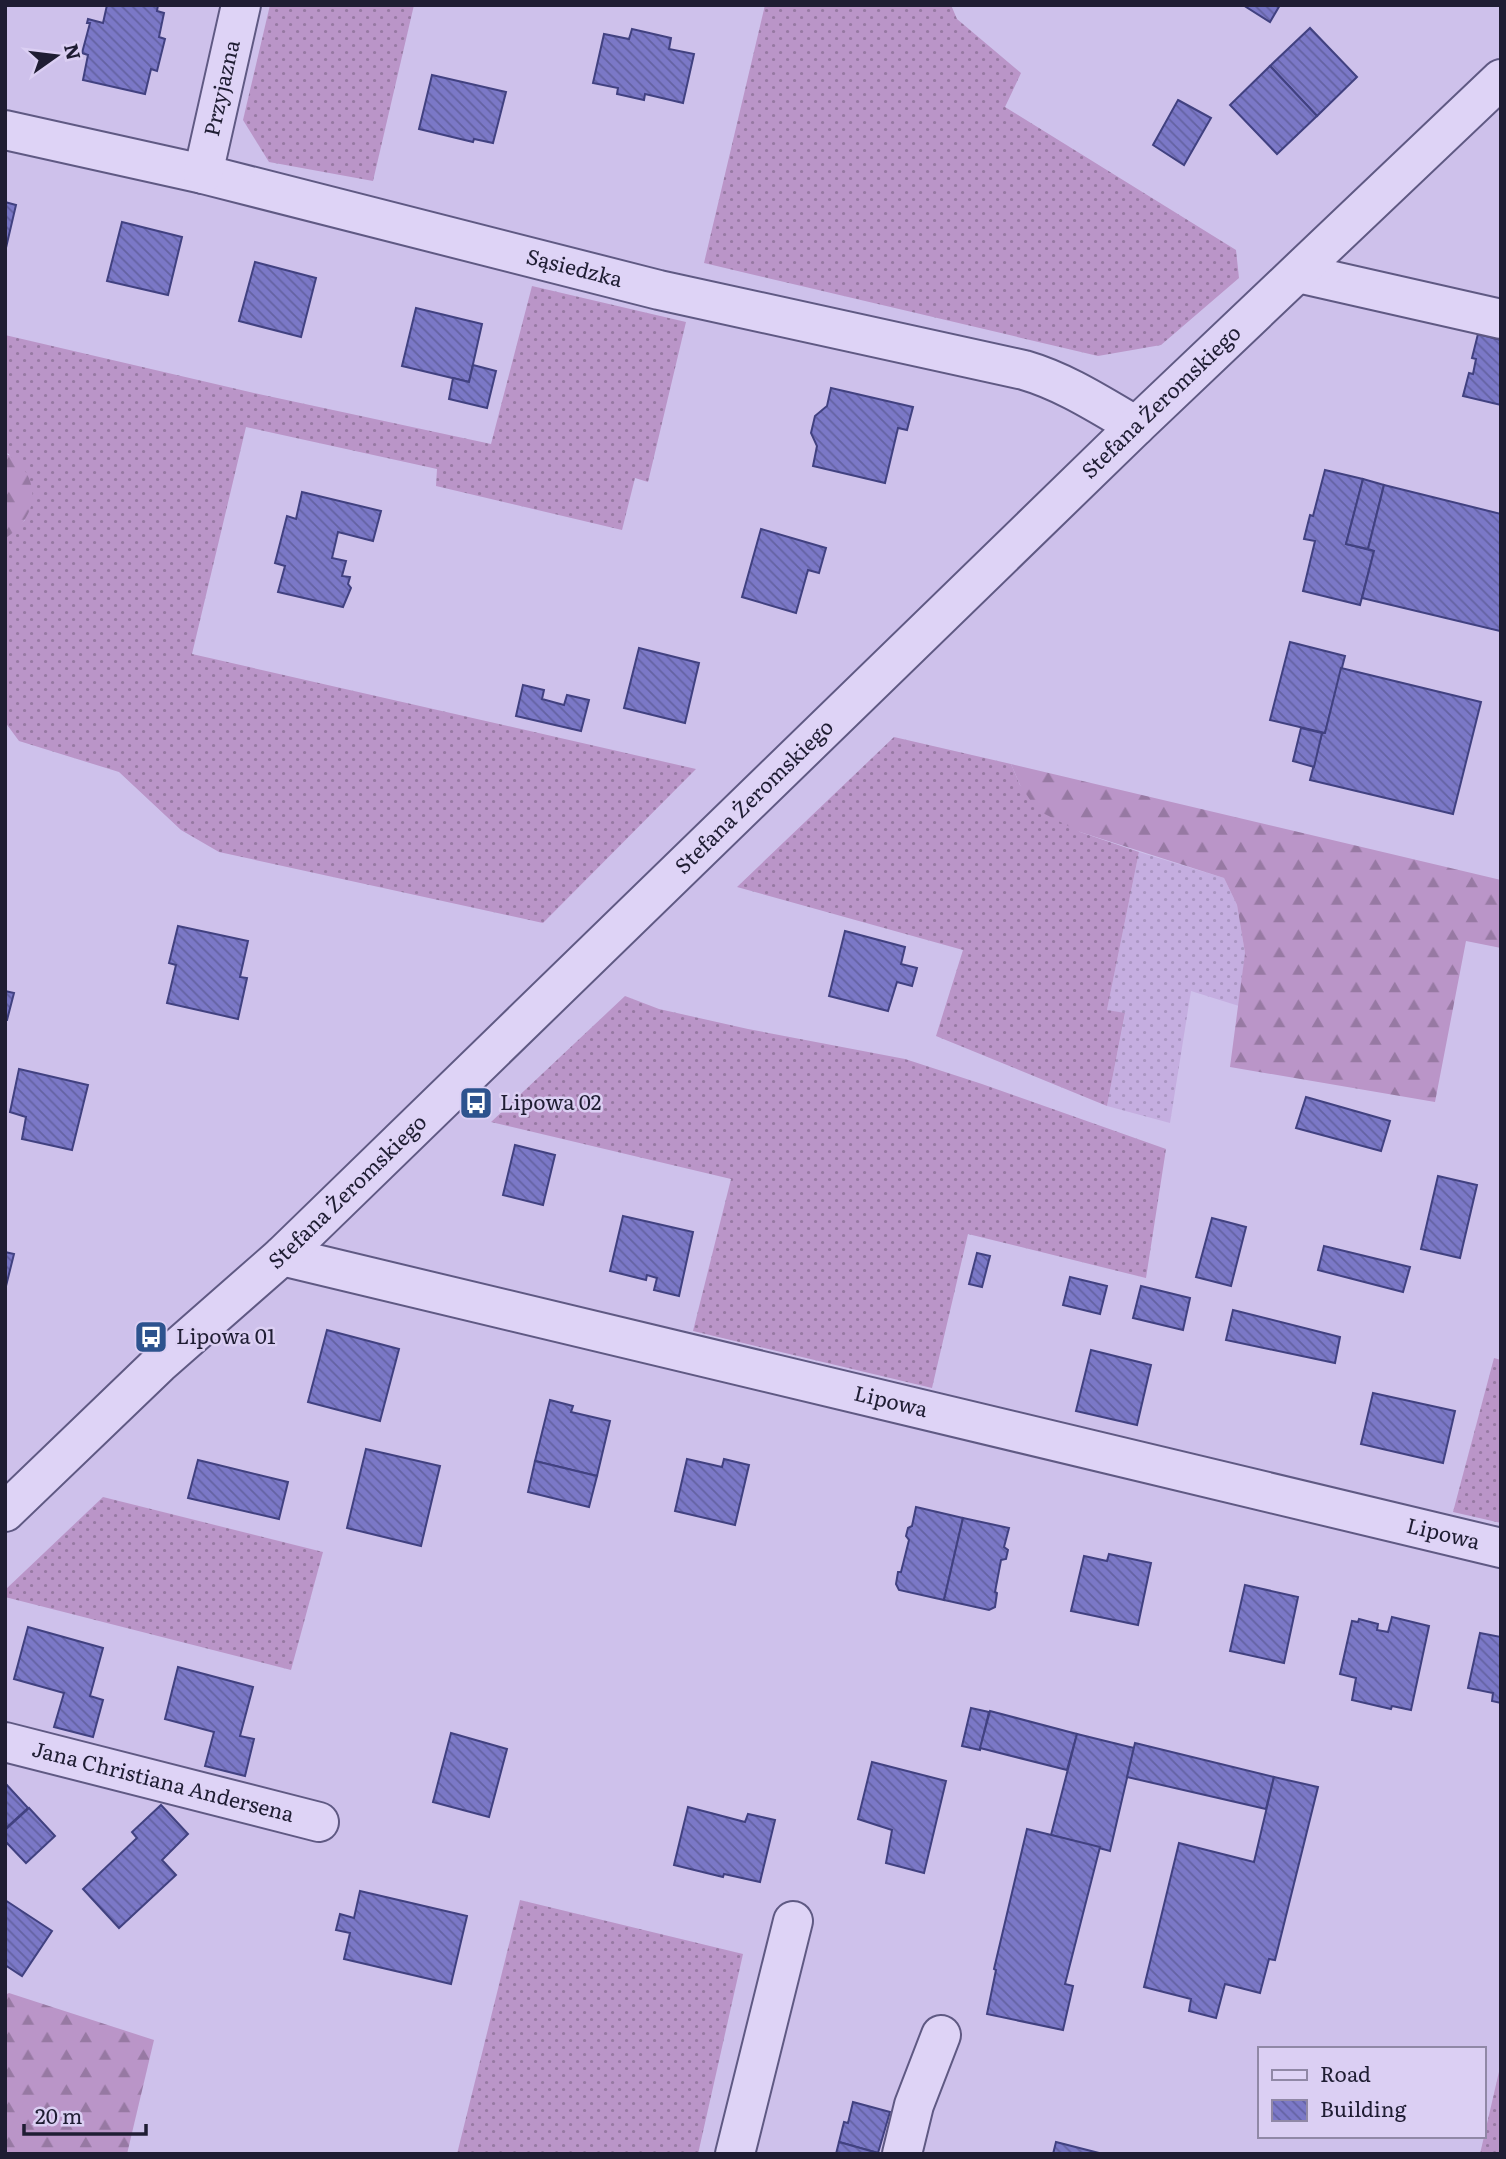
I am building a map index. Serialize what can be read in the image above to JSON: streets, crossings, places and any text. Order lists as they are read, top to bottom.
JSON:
{
  "streets": {
    "street": [
      "Przyjazna",
      "Sąsiedzka",
      "Stefana Żeromskiego",
      "Lipowa",
      "Jana Christiana Andersena"
    ]
  },
  "crossings": [
    ["Przyjazna", "Sąsiedzka"],
    ["Sąsiedzka", "Stefana Żeromskiego"],
    ["Stefana Żeromskiego", "Lipowa"]
  ],
  "places": {
    "bus stop": ["Lipowa 02", "Lipowa 01"]
  },
  "legend": ["Road", "Building"],
  "scale_bar": "20 m",
  "north": "right"
}
